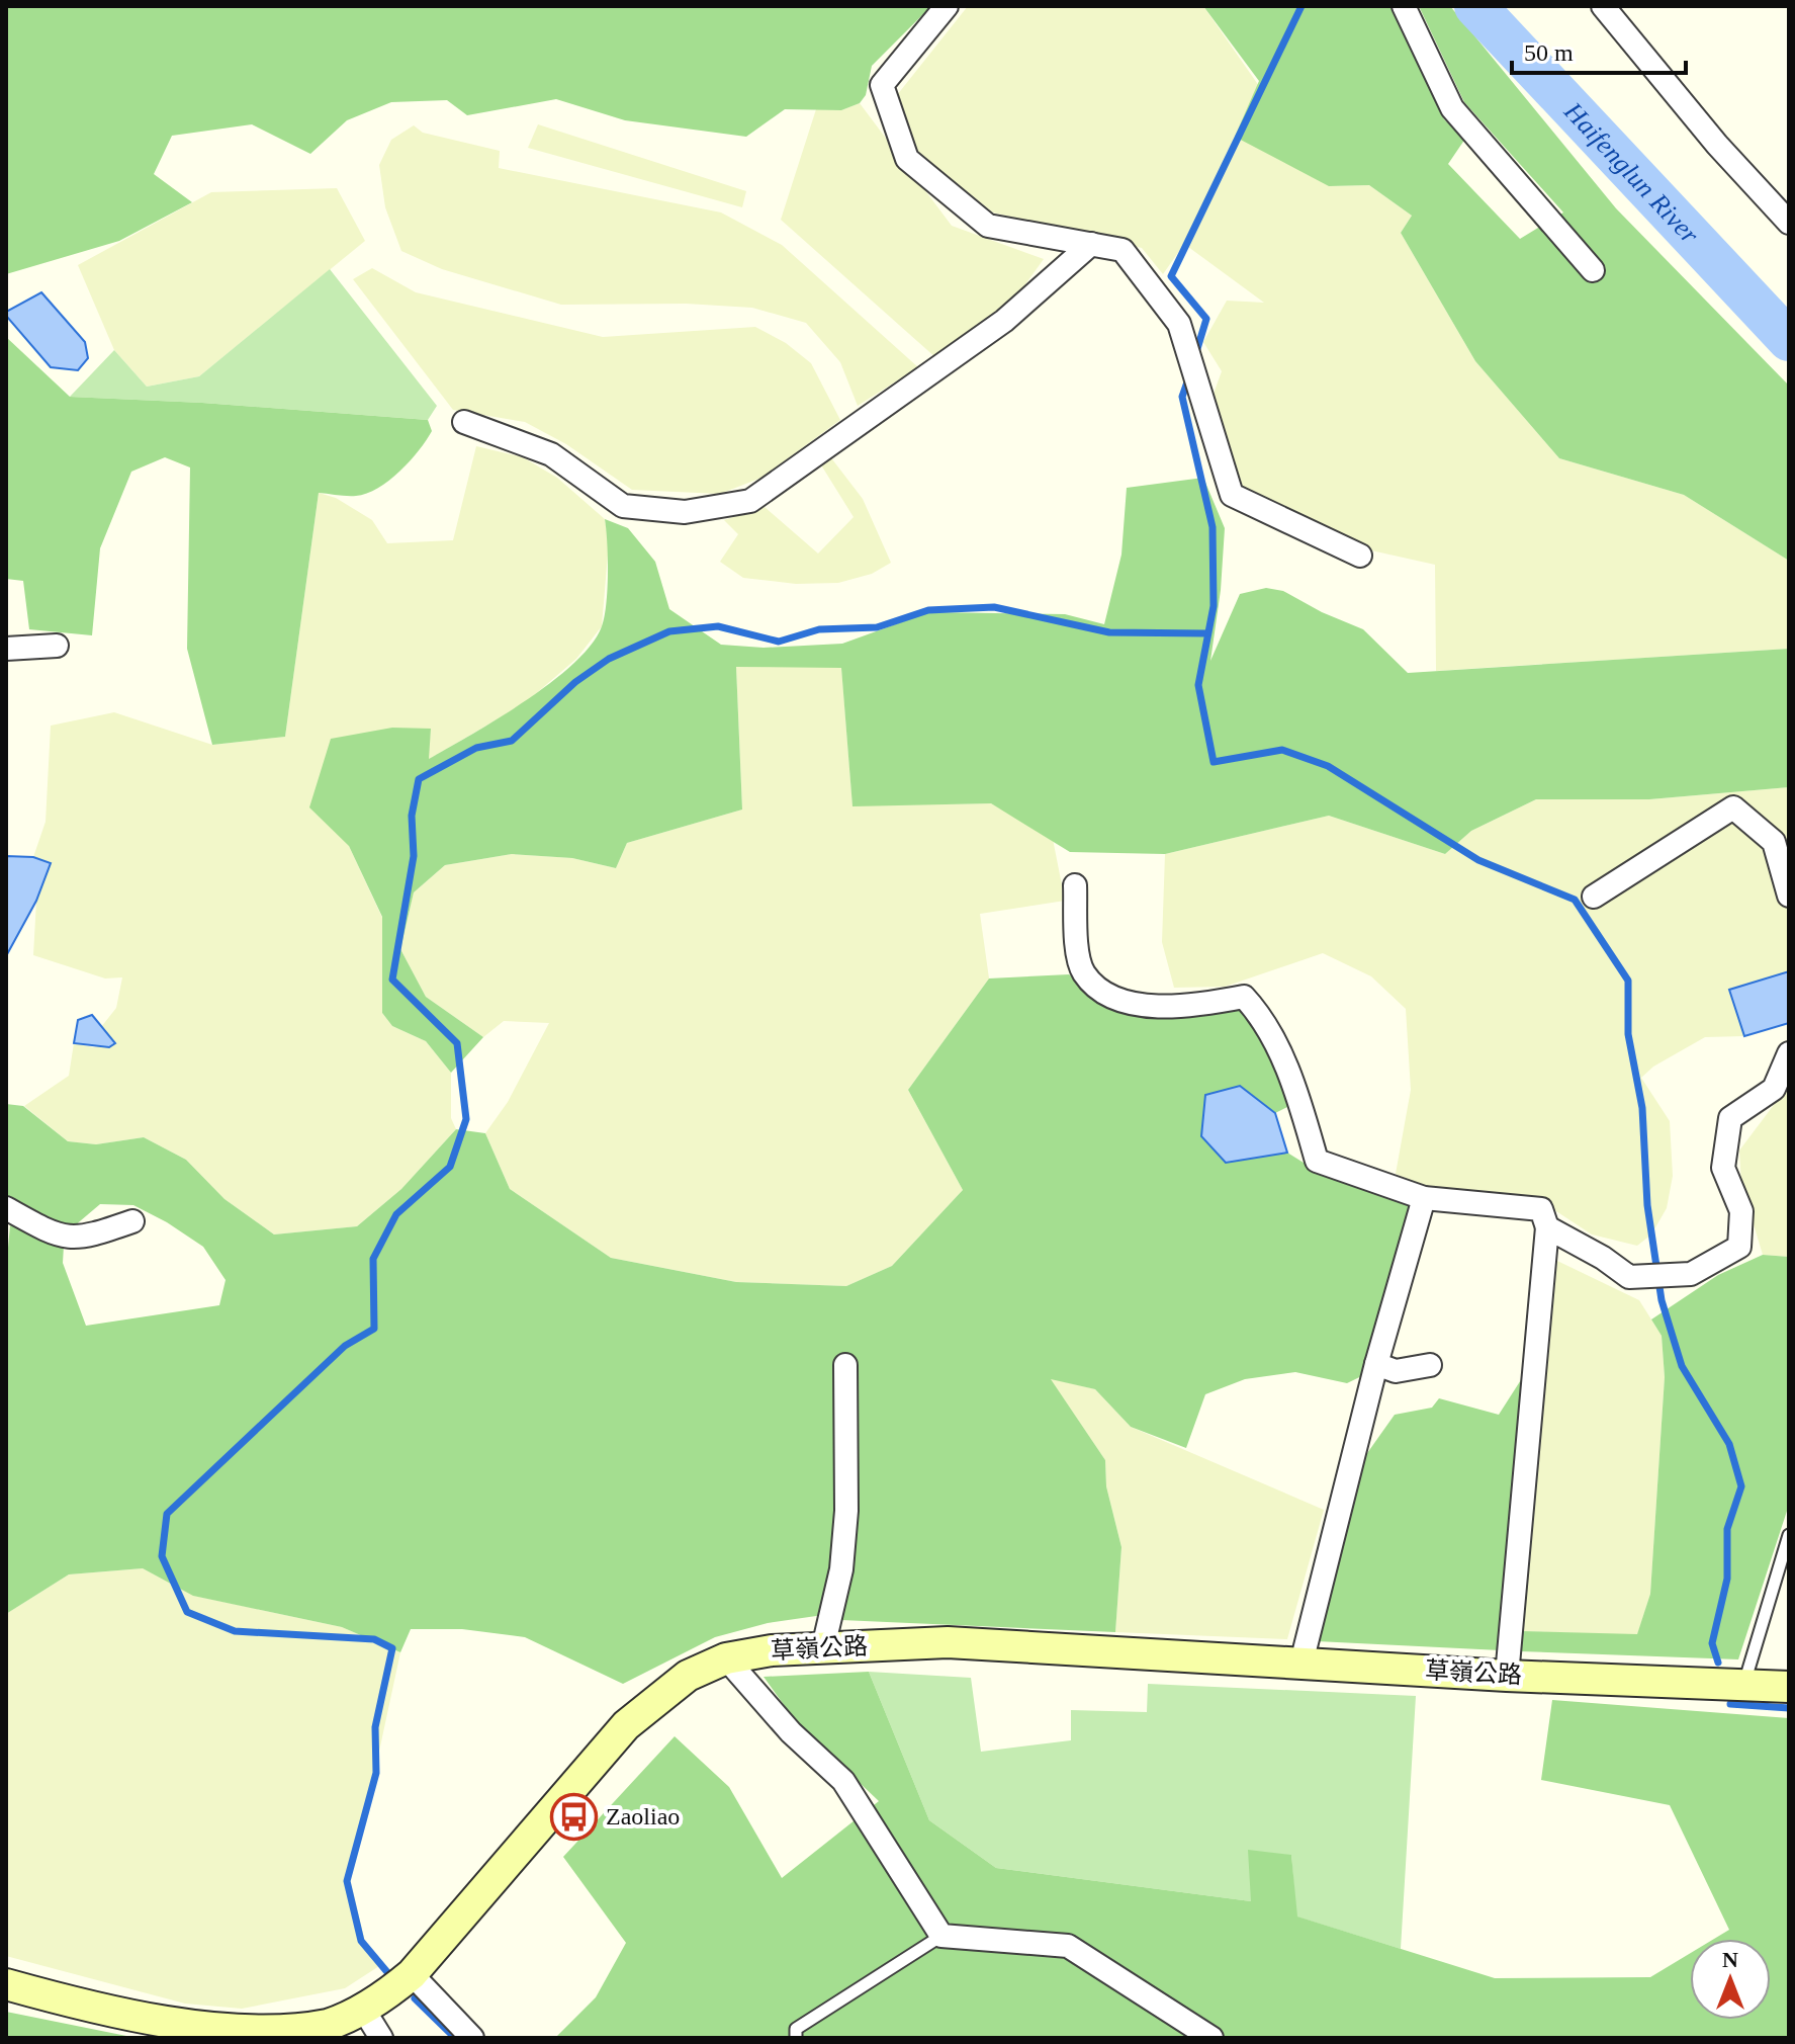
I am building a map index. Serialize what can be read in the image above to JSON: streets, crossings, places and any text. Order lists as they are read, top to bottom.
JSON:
{
  "streets": {
    "main road": ["草嶺公路"]
  },
  "water": ["Haifenglun River"],
  "places": {
    "bus stop": ["Zaoliao"]
  },
  "scale_bar": "50 m",
  "north": "top"
}
